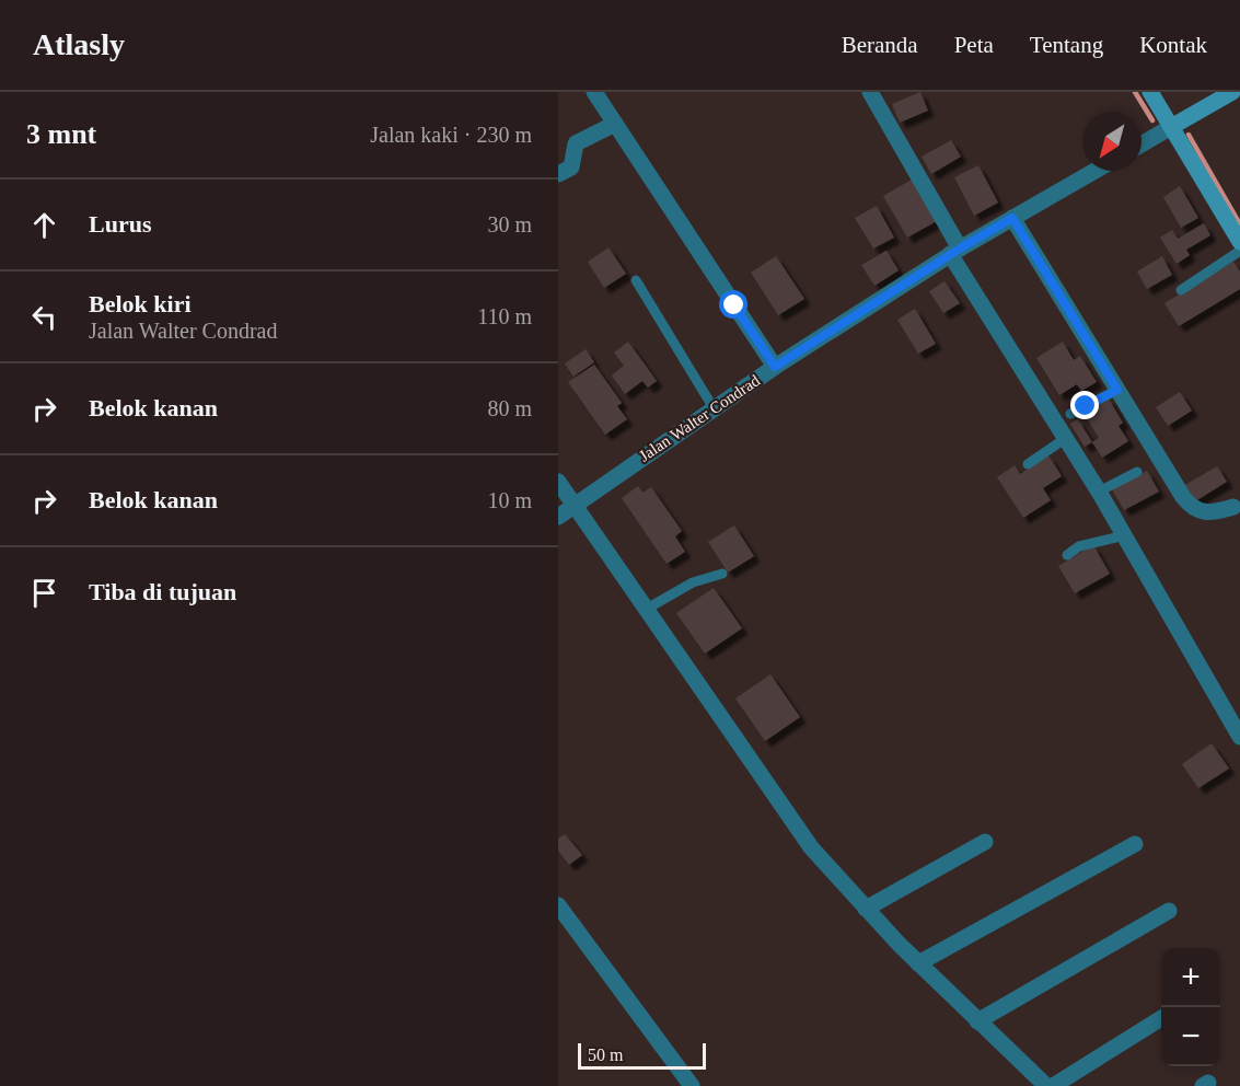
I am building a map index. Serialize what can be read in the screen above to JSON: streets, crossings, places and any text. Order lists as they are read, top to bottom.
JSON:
{
  "streets": {
    "street": ["Jalan Walter Condrad"]
  },
  "scale_bar": "50 m",
  "north": "bottom left",
  "page": {
    "header": "Atlasly",
    "nav": [
      "Beranda",
      "Peta",
      "Tentang",
      "Kontak"
    ],
    "heading": ["3 mnt", "Jalan kaki · 230 m"],
    "list": [
      ["Lurus", "30 m"],
      ["Belok kiri", "Jalan Walter Condrad", "110 m"],
      ["Belok kanan", "80 m"],
      ["Belok kanan", "10 m"],
      "Tiba di tujuan"
    ],
    "map_buttons": ["+", "−"],
    "scale": "50 m"
  }
}
